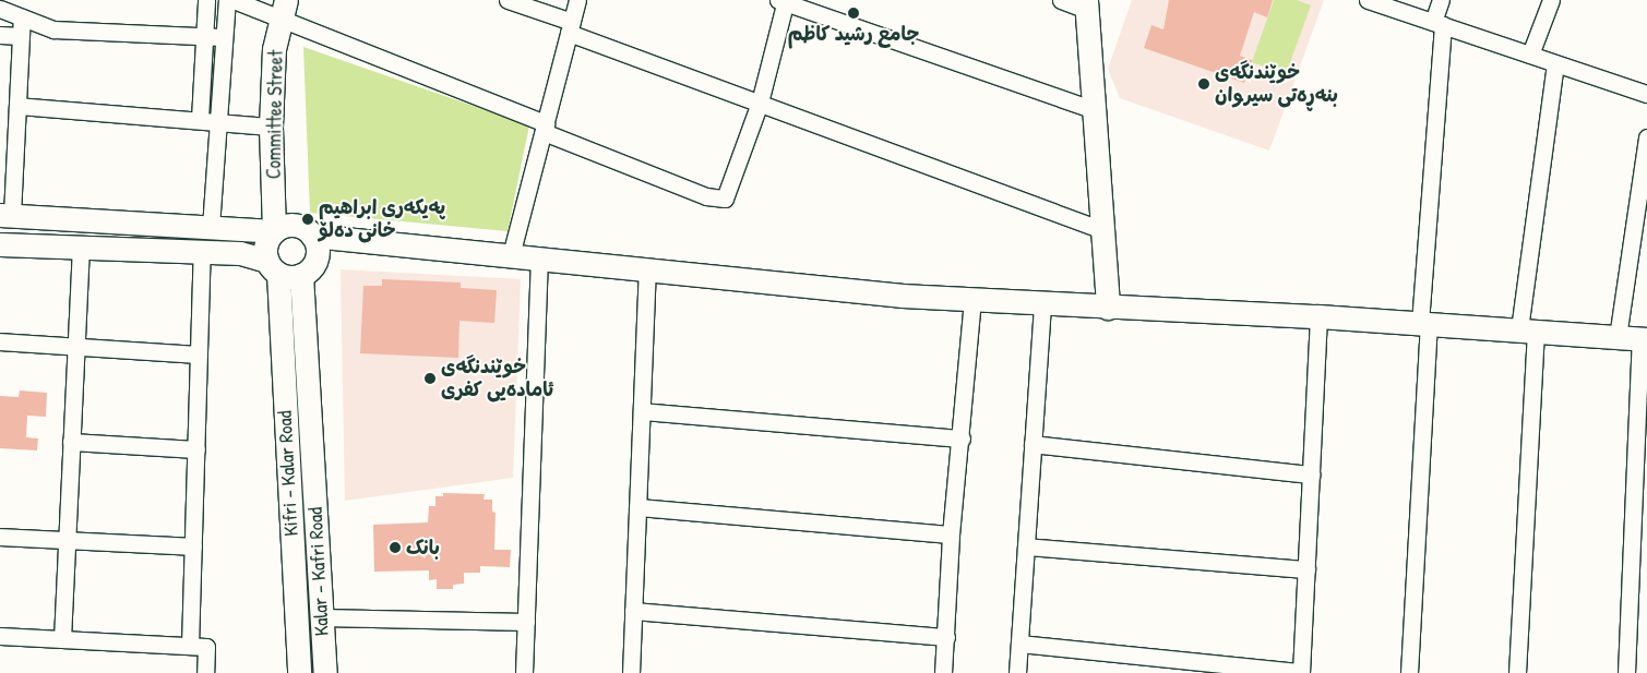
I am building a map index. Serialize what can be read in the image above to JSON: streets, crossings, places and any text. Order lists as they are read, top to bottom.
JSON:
{
  "streets": {
    "main road": ["Committee Street", "Kifri - Kalar Road", "Kalar - Kafri Road"]
  },
  "crossings": [
    ["Committee Street", "Kifri - Kalar Road"],
    ["Committee Street", "Kalar - Kafri Road"],
    ["Kifri - Kalar Road", "Kalar - Kafri Road"]
  ],
  "places": [
    "جامع رشيد كاظم",
    "خوێندنگەی بنەڕەتی سیروان",
    "پەیکەری ابراهیم خانی دەلۆ",
    "خوێندنگەی ئامادەیی کفری",
    "بانک"
  ]
}
